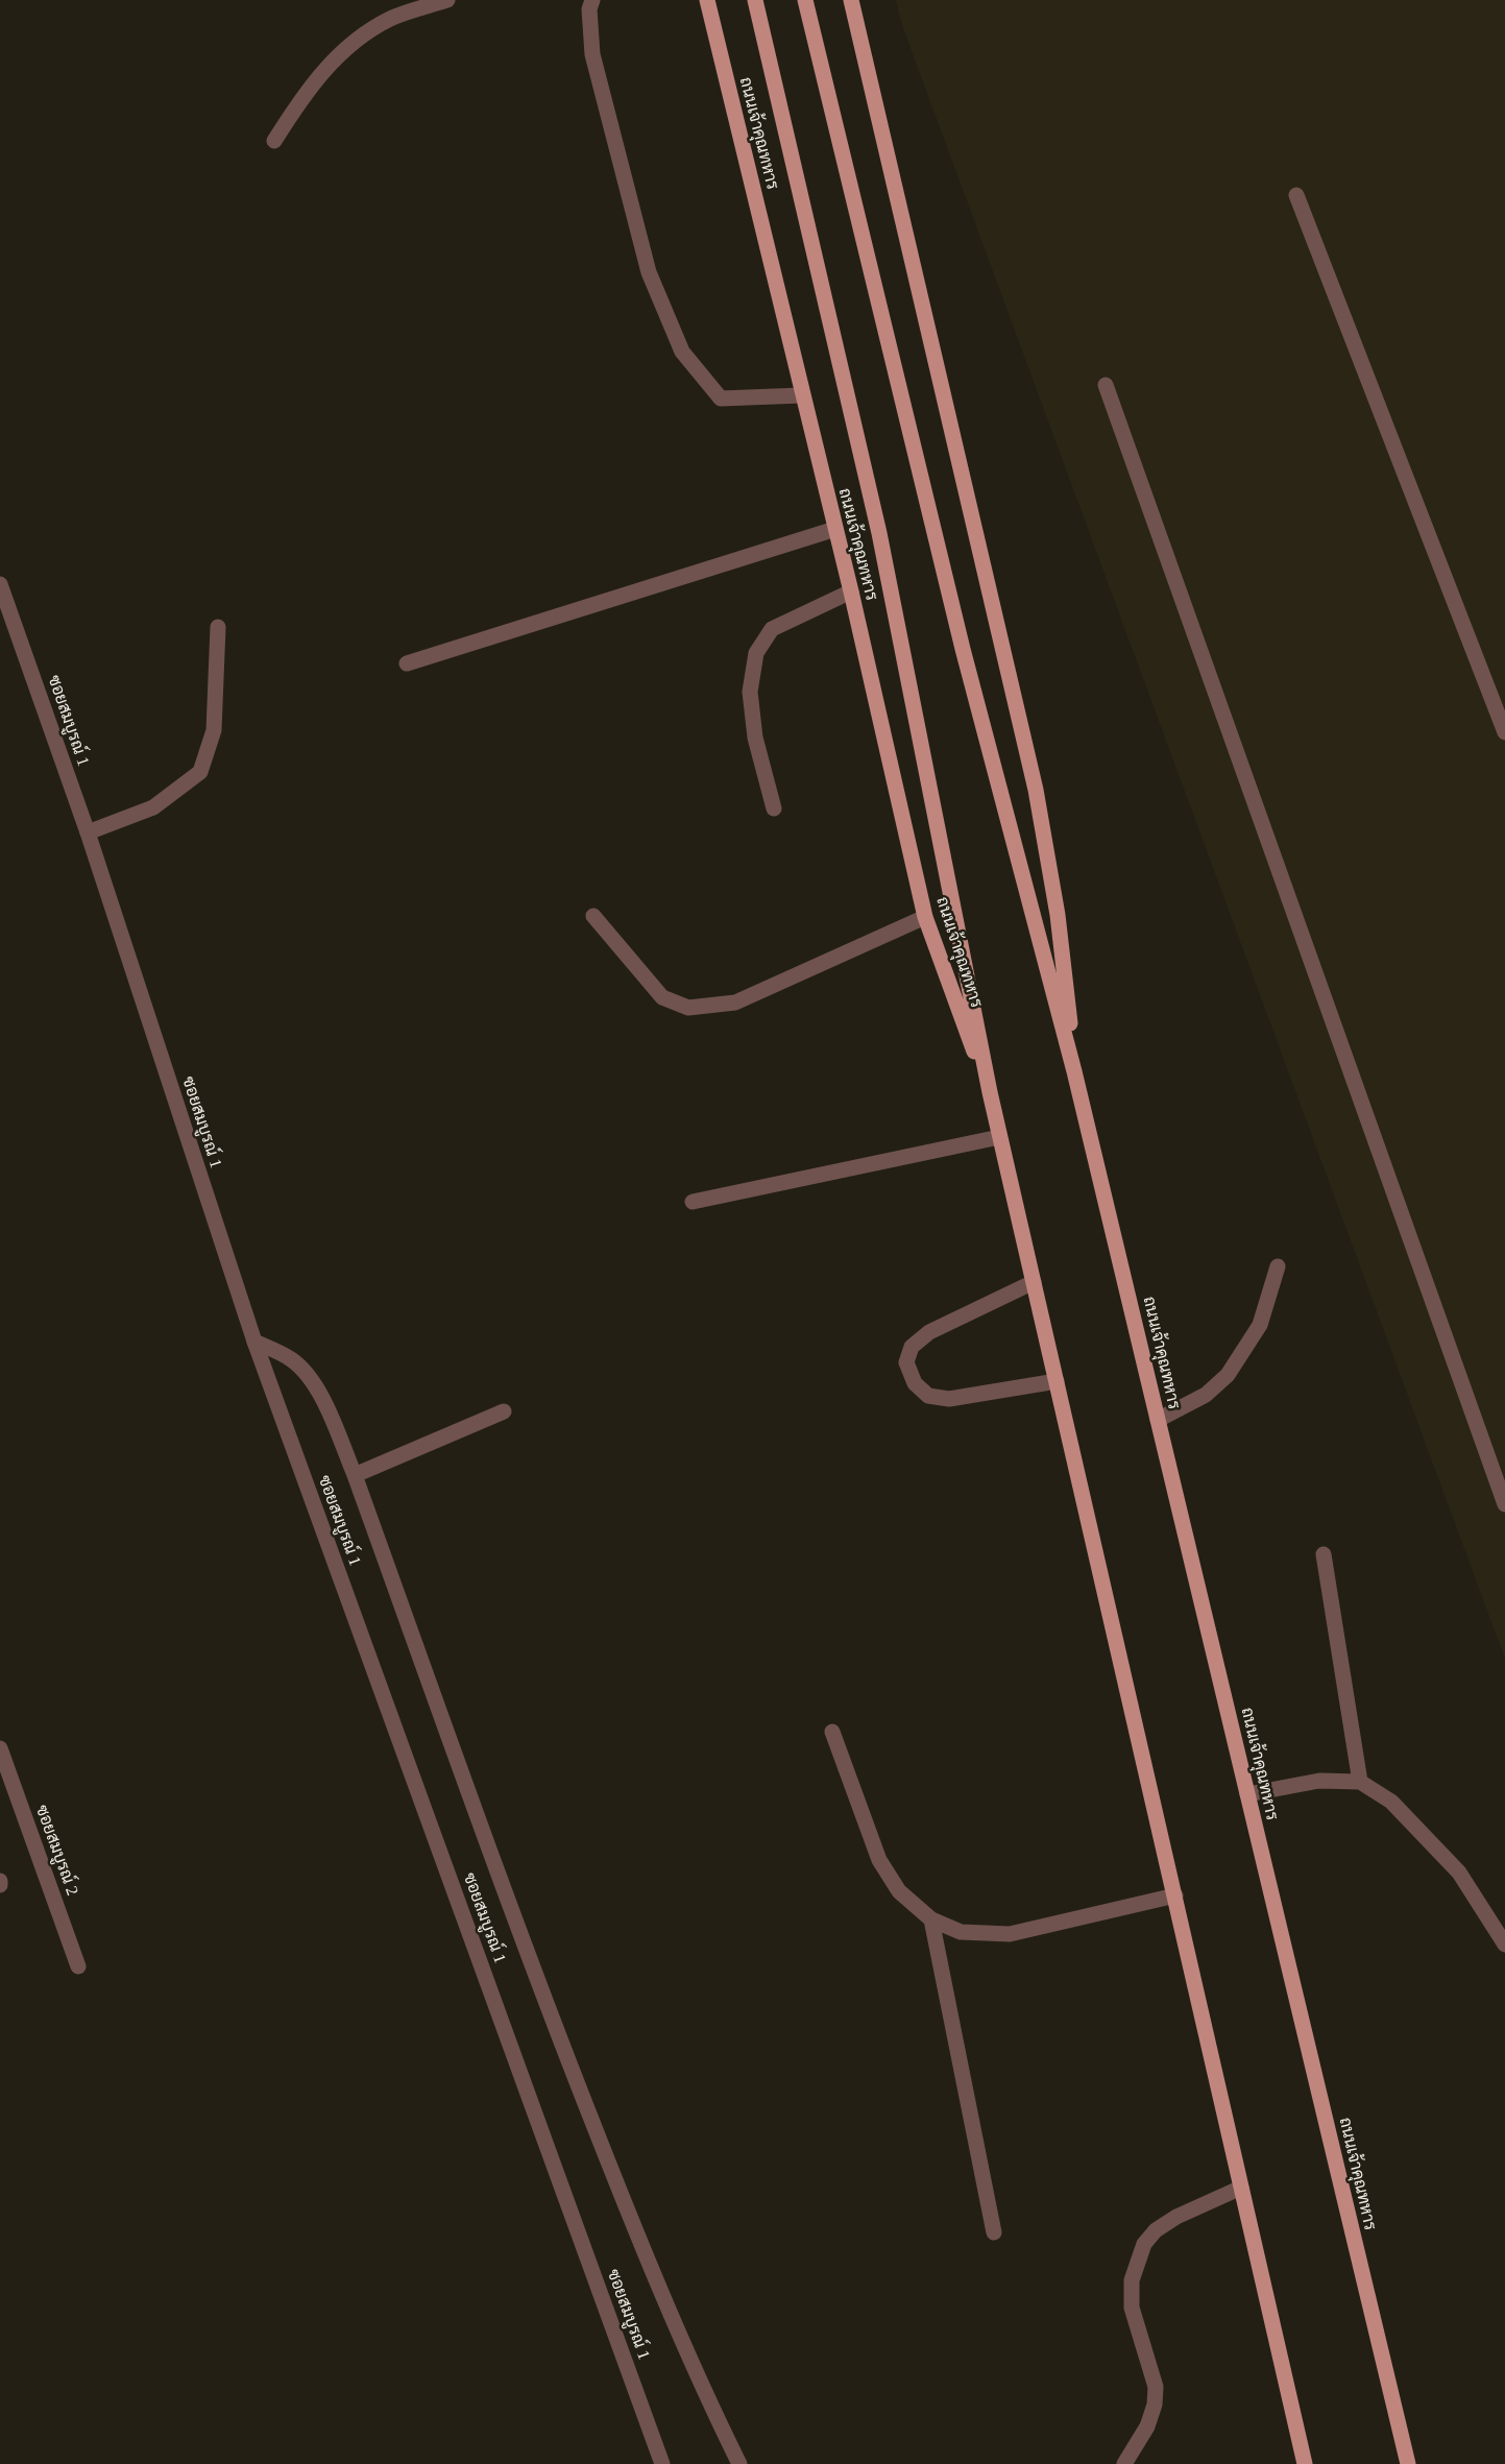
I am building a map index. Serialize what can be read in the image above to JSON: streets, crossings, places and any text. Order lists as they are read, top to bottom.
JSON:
{
  "streets": {
    "main road": ["ถนนเจ้าคุณทหาร"],
    "street": ["ซอยสมบูรณ์ 1", "ซอยสมบูรณ์ 2"]
  }
}
